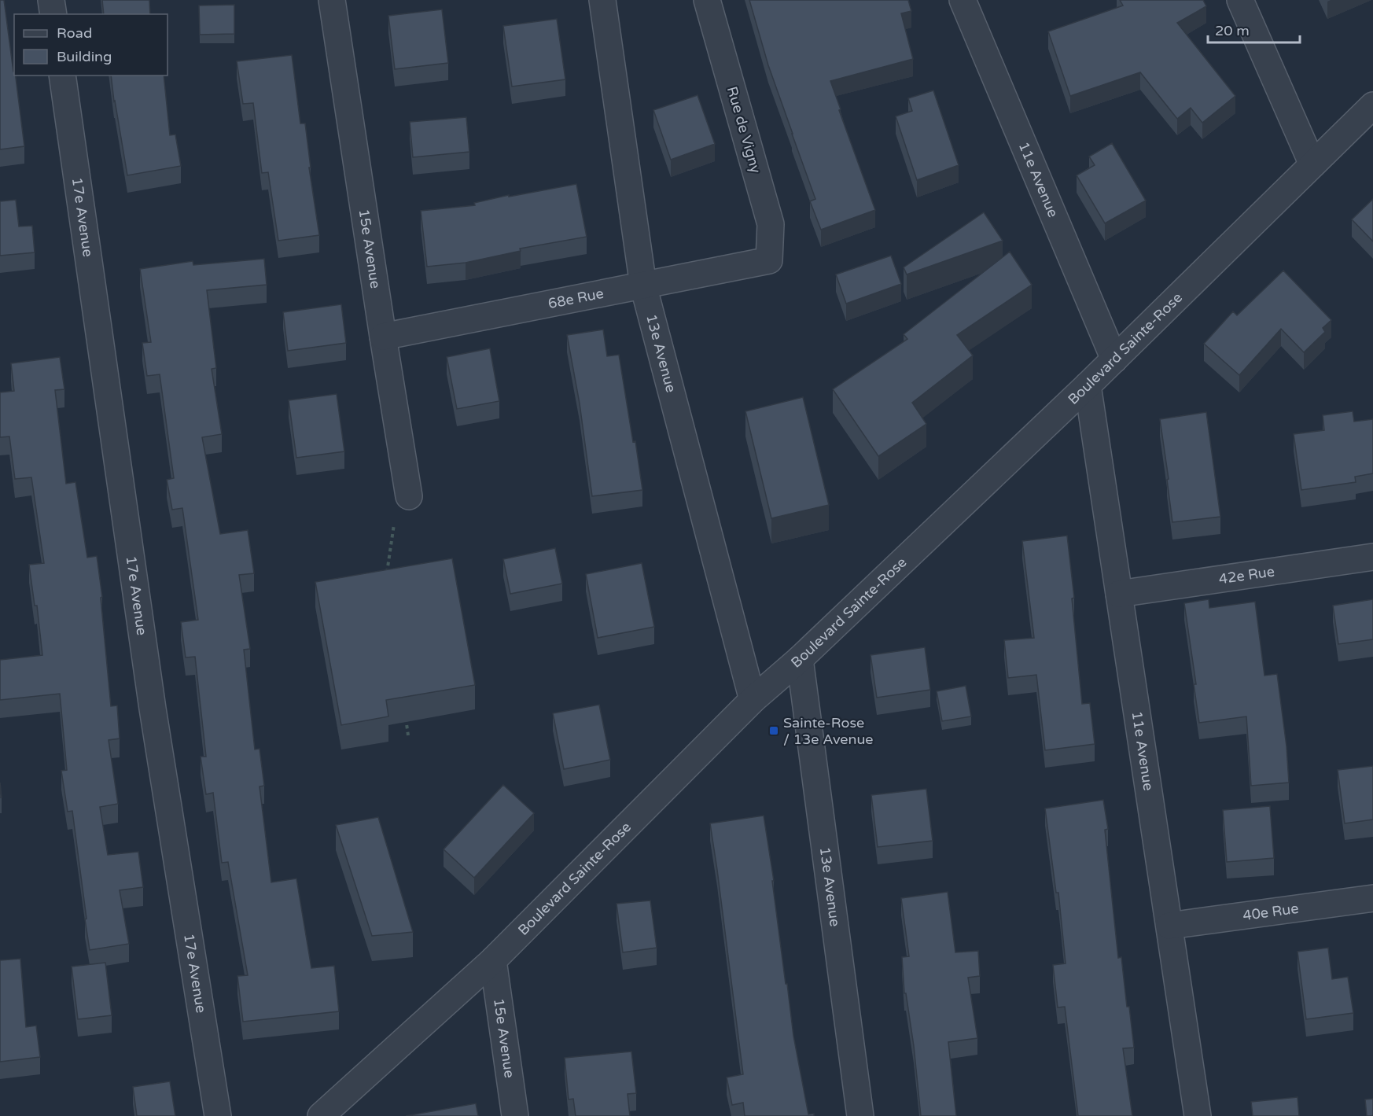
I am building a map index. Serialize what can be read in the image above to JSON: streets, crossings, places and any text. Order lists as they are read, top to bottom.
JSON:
{
  "streets": {
    "street": [
      "Rue de Vigny",
      "11e Avenue",
      "17e Avenue",
      "15e Avenue",
      "68e Rue",
      "Boulevard Sainte-Rose",
      "13e Avenue",
      "42e Rue",
      "40e Rue"
    ]
  },
  "crossings": [
    ["Rue de Vigny", "68e Rue"],
    ["11e Avenue", "Boulevard Sainte-Rose"],
    ["11e Avenue", "42e Rue"],
    ["11e Avenue", "40e Rue"],
    ["15e Avenue", "68e Rue"],
    ["15e Avenue", "Boulevard Sainte-Rose"],
    ["68e Rue", "13e Avenue"],
    ["Boulevard Sainte-Rose", "13e Avenue"]
  ],
  "places": {
    "transit": ["Sainte-Rose / 13e Avenue"]
  },
  "legend": ["Road", "Building"],
  "scale_bar": "20 m"
}
